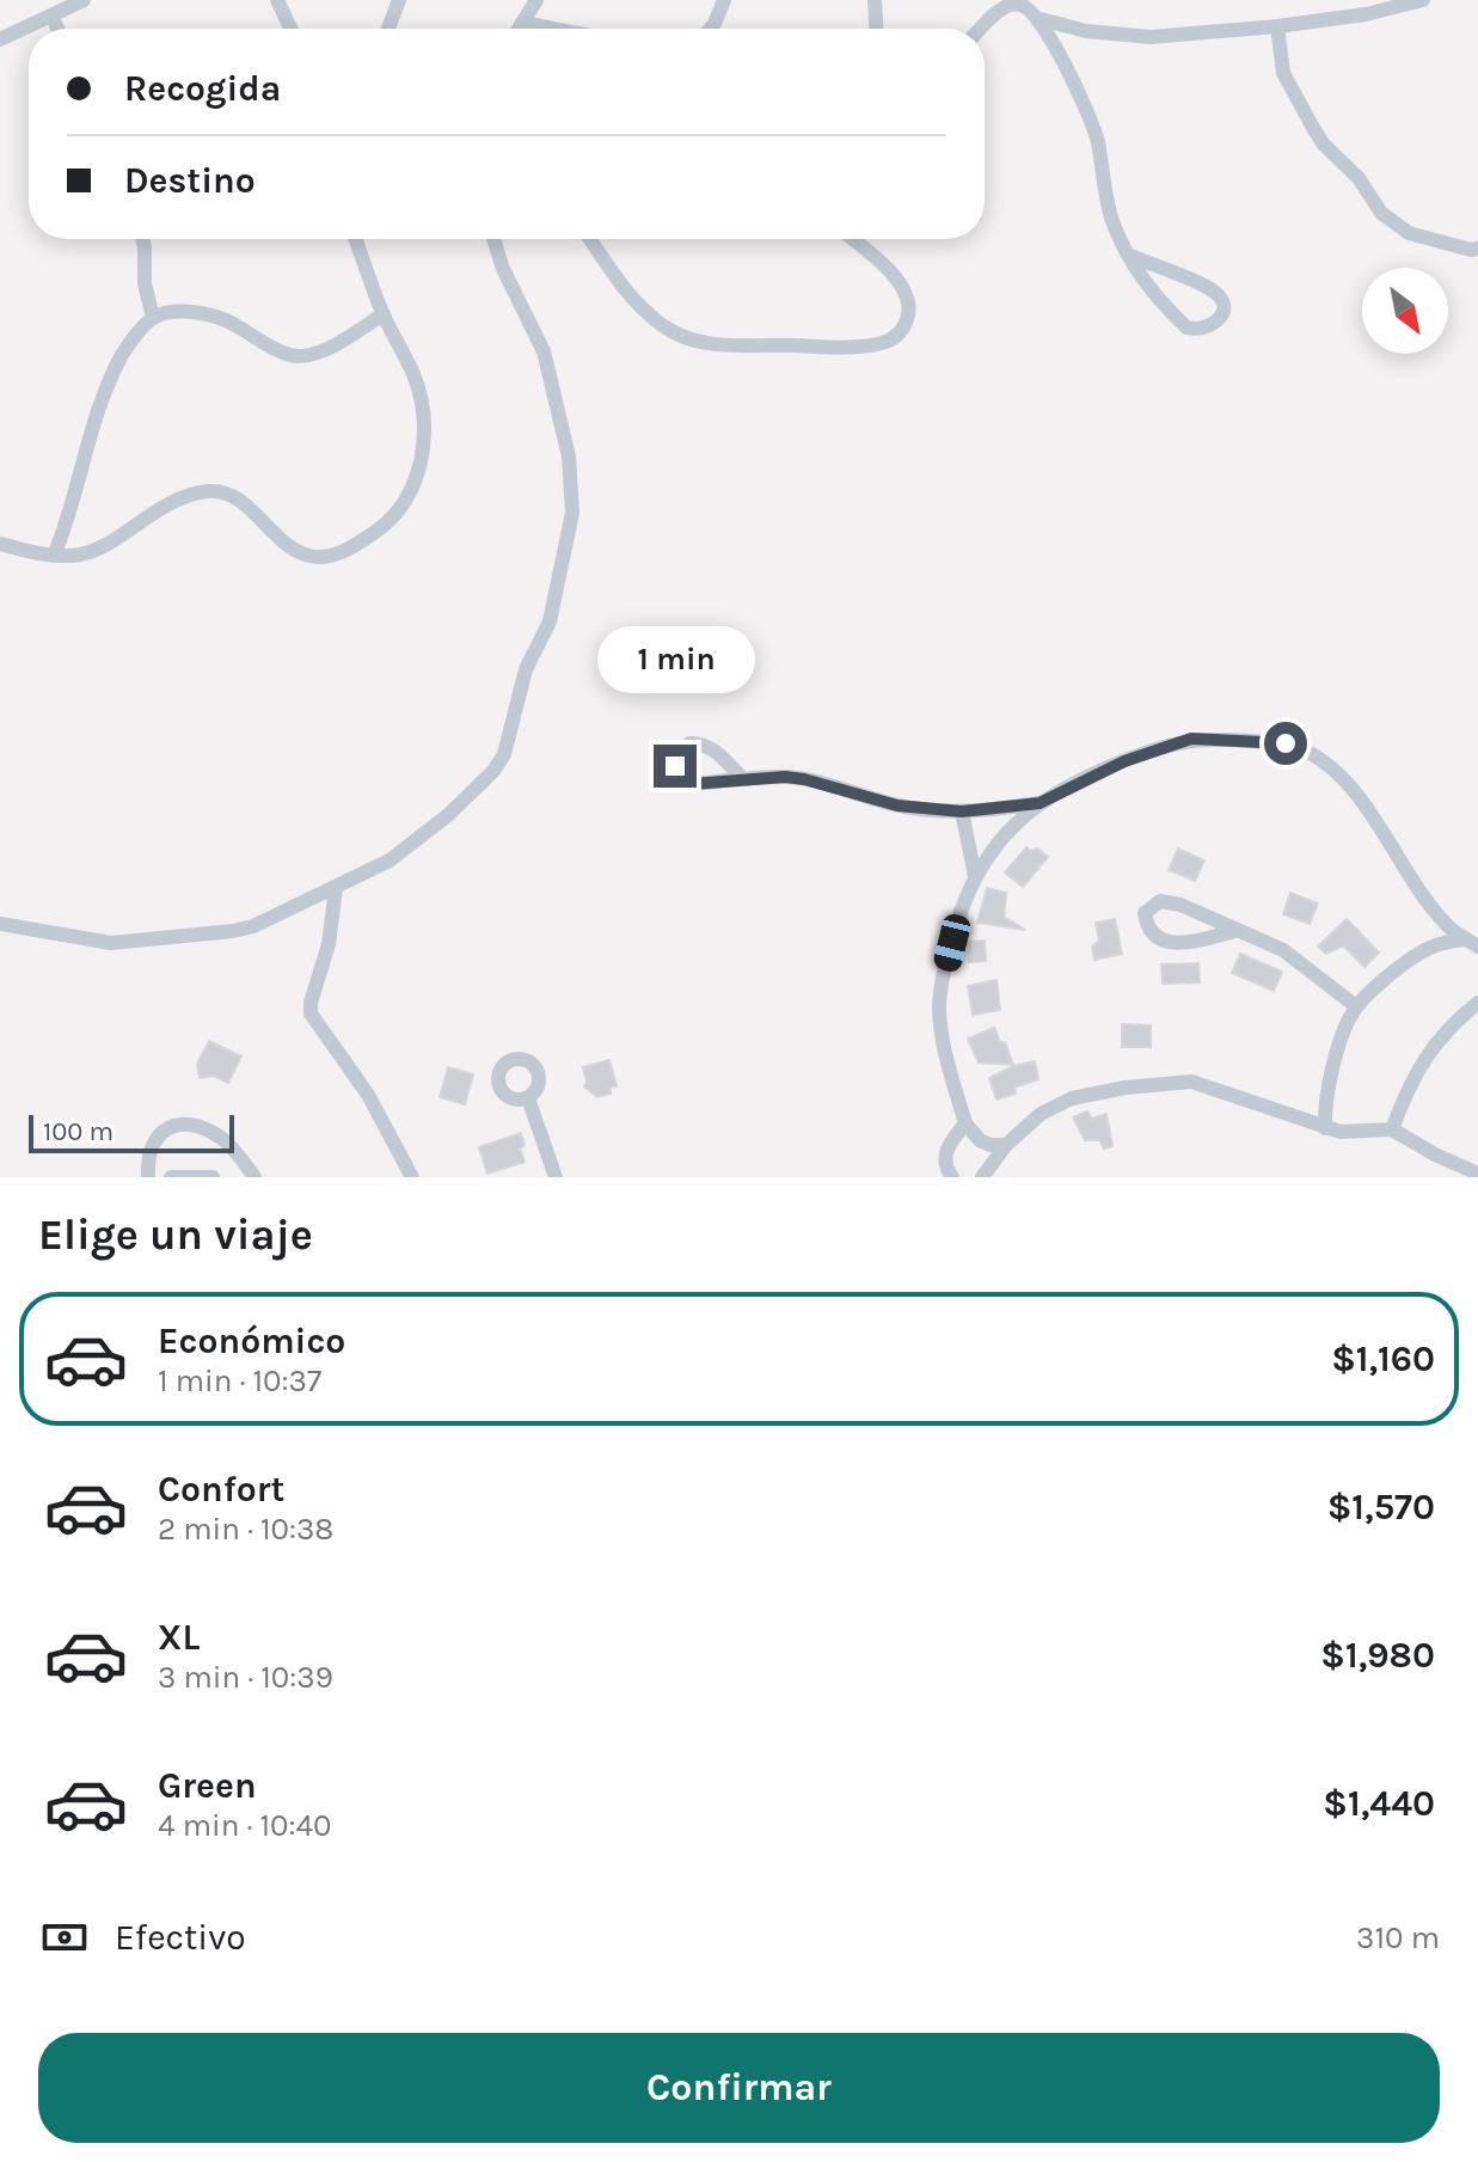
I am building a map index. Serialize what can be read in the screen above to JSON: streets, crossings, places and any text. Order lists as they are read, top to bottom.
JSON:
{
  "scale_bar": "100 m",
  "north": "bottom right",
  "page": {
    "banner": ["Recogida", "Destino"],
    "bubble": "1 min",
    "scale": "100 m",
    "heading": "Elige un viaje",
    "list": [
      {
        "name": "Económico",
        "note": "1 min · 10:37",
        "value": "$1,160"
      },
      {
        "name": "Confort",
        "note": "2 min · 10:38",
        "value": "$1,570"
      },
      {
        "name": "XL",
        "note": "3 min · 10:39",
        "value": "$1,980"
      },
      {
        "name": "Green",
        "note": "4 min · 10:40",
        "value": "$1,440"
      }
    ],
    "pay": ["Efectivo", "310 m"],
    "buttons": "Confirmar"
  }
}
